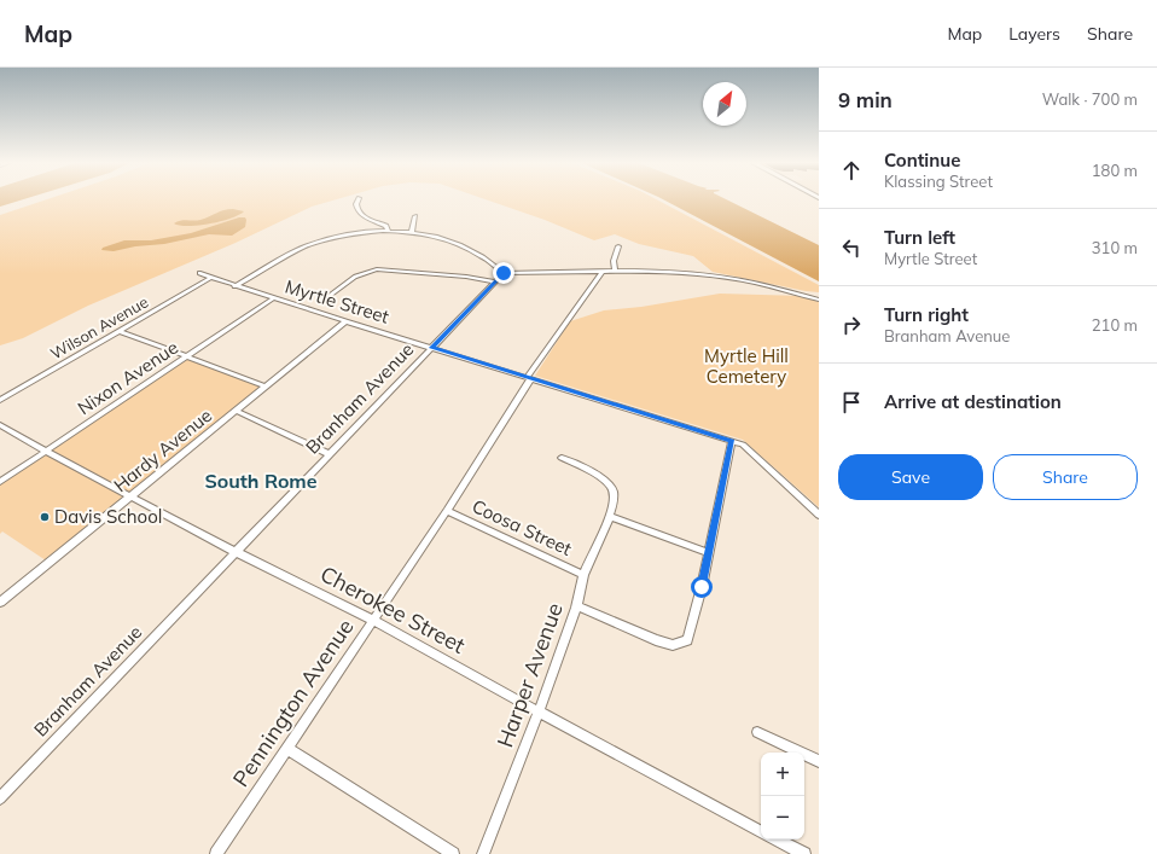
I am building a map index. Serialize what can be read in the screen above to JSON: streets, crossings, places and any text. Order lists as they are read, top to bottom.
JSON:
{
  "streets": {
    "street": [
      "Myrtle Street",
      "Wilson Avenue",
      "Nixon Avenue",
      "Branham Avenue",
      "Hardy Avenue",
      "Coosa Street",
      "Cherokee Street",
      "Harper Avenue",
      "Pennington Avenue"
    ]
  },
  "crossings": [
    ["Myrtle Street", "Wilson Avenue"],
    ["Myrtle Street", "Nixon Avenue"],
    ["Myrtle Street", "Branham Avenue"],
    ["Myrtle Street", "Hardy Avenue"],
    ["Myrtle Street", "Pennington Avenue"],
    ["Nixon Avenue", "Cherokee Street"],
    ["Branham Avenue", "Cherokee Street"],
    ["Hardy Avenue", "Cherokee Street"],
    ["Coosa Street", "Harper Avenue"],
    ["Coosa Street", "Pennington Avenue"],
    ["Cherokee Street", "Harper Avenue"],
    ["Cherokee Street", "Pennington Avenue"]
  ],
  "districts": ["South Rome"],
  "parks": ["Myrtle Hill Cemetery"],
  "places": ["Davis School"],
  "north": "top right",
  "page": {
    "header": "Map",
    "nav": ["Map", "Layers", "Share"],
    "heading": ["9 min", "Walk · 700 m"],
    "list": [
      ["Continue", "Klassing Street", "180 m"],
      ["Turn left", "Myrtle Street", "310 m"],
      ["Turn right", "Branham Avenue", "210 m"],
      "Arrive at destination"
    ],
    "buttons": ["Save", "Share"],
    "map_buttons": ["+", "−"]
  }
}
